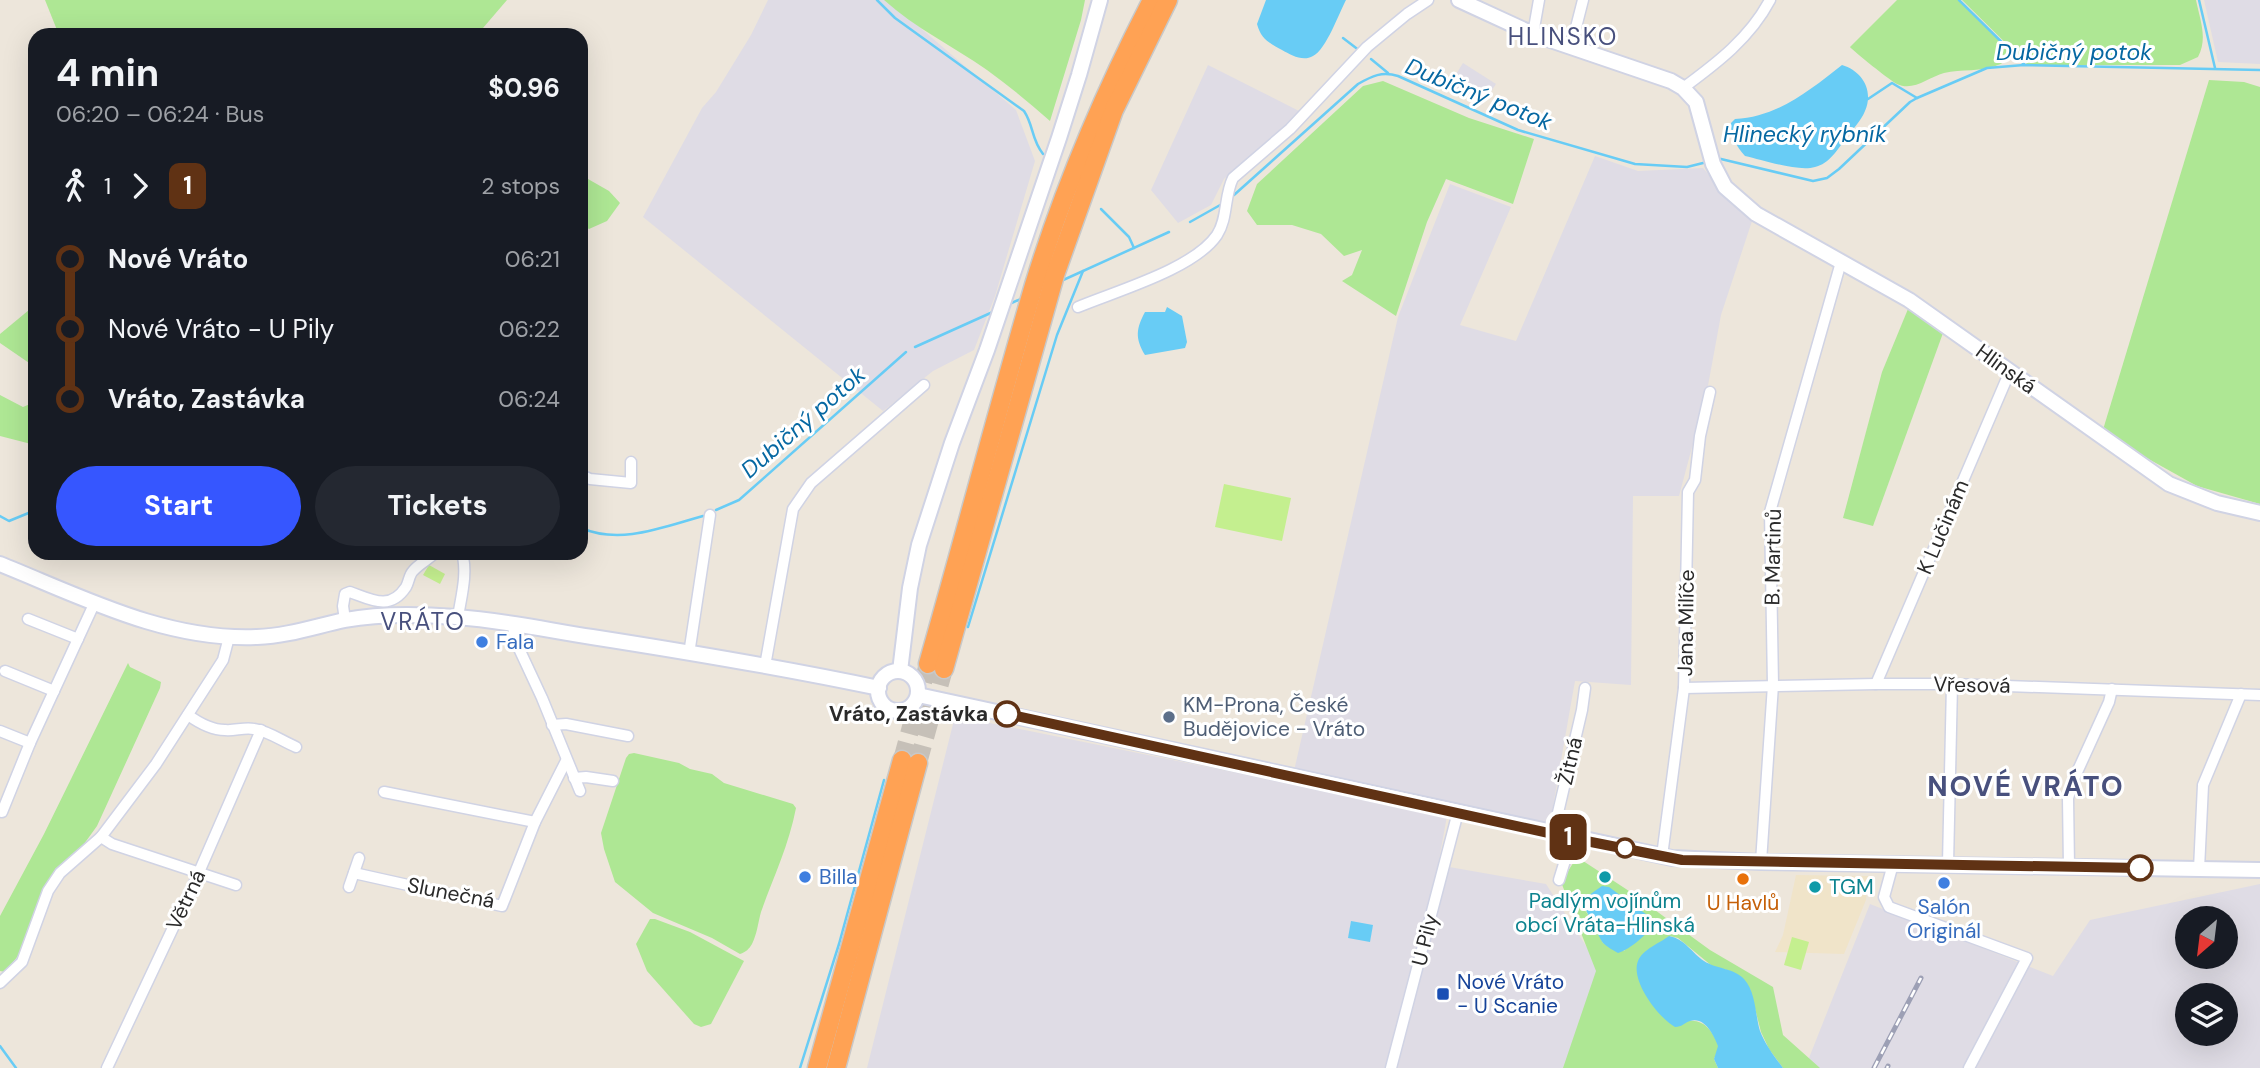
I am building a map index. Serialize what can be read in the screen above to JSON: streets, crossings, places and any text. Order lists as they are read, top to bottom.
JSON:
{
  "streets": {
    "main road": ["Hlinská"],
    "street": [
      "K Lučinám",
      "B. Martinů",
      "Jana Milíče",
      "Vřesová",
      "Žitná",
      "Slunečná",
      "Větrná",
      "U Pily"
    ]
  },
  "crossings": [
    ["Hlinská", "K Lučinám"],
    ["Hlinská", "B. Martinů"],
    ["K Lučinám", "Vřesová"],
    ["B. Martinů", "Vřesová"],
    ["Jana Milíče", "Vřesová"]
  ],
  "districts": ["HLINSKO", "VRÁTO", "NOVÉ VRÁTO"],
  "water": ["Dubičný potok", "Hlinecký rybník"],
  "places": {
    "other": [
      "Fala",
      "Vráto, Zastávka",
      "KM-Prona, České Budějovice - Vráto",
      "Billa",
      "Padlým vojínům obcí Vráta-Hlinská",
      "U Havlů",
      "Salón Originál",
      "TGM"
    ],
    "transit": ["Nové Vráto - U Scanie"]
  },
  "lines": ["bus line 1"],
  "north": "bottom left",
  "page": {
    "on_map": "1",
    "heading": ["4 min", "06:20 – 06:24 · Bus", "$0.96"],
    "legs": ["1", "1", "2 stops"],
    "list": [
      {
        "name": "Nové Vráto",
        "value": "06:21"
      },
      {
        "name": "Nové Vráto - U Pily",
        "value": "06:22"
      },
      {
        "name": "Vráto, Zastávka",
        "value": "06:24"
      }
    ],
    "buttons": ["Start", "Tickets"]
  }
}
